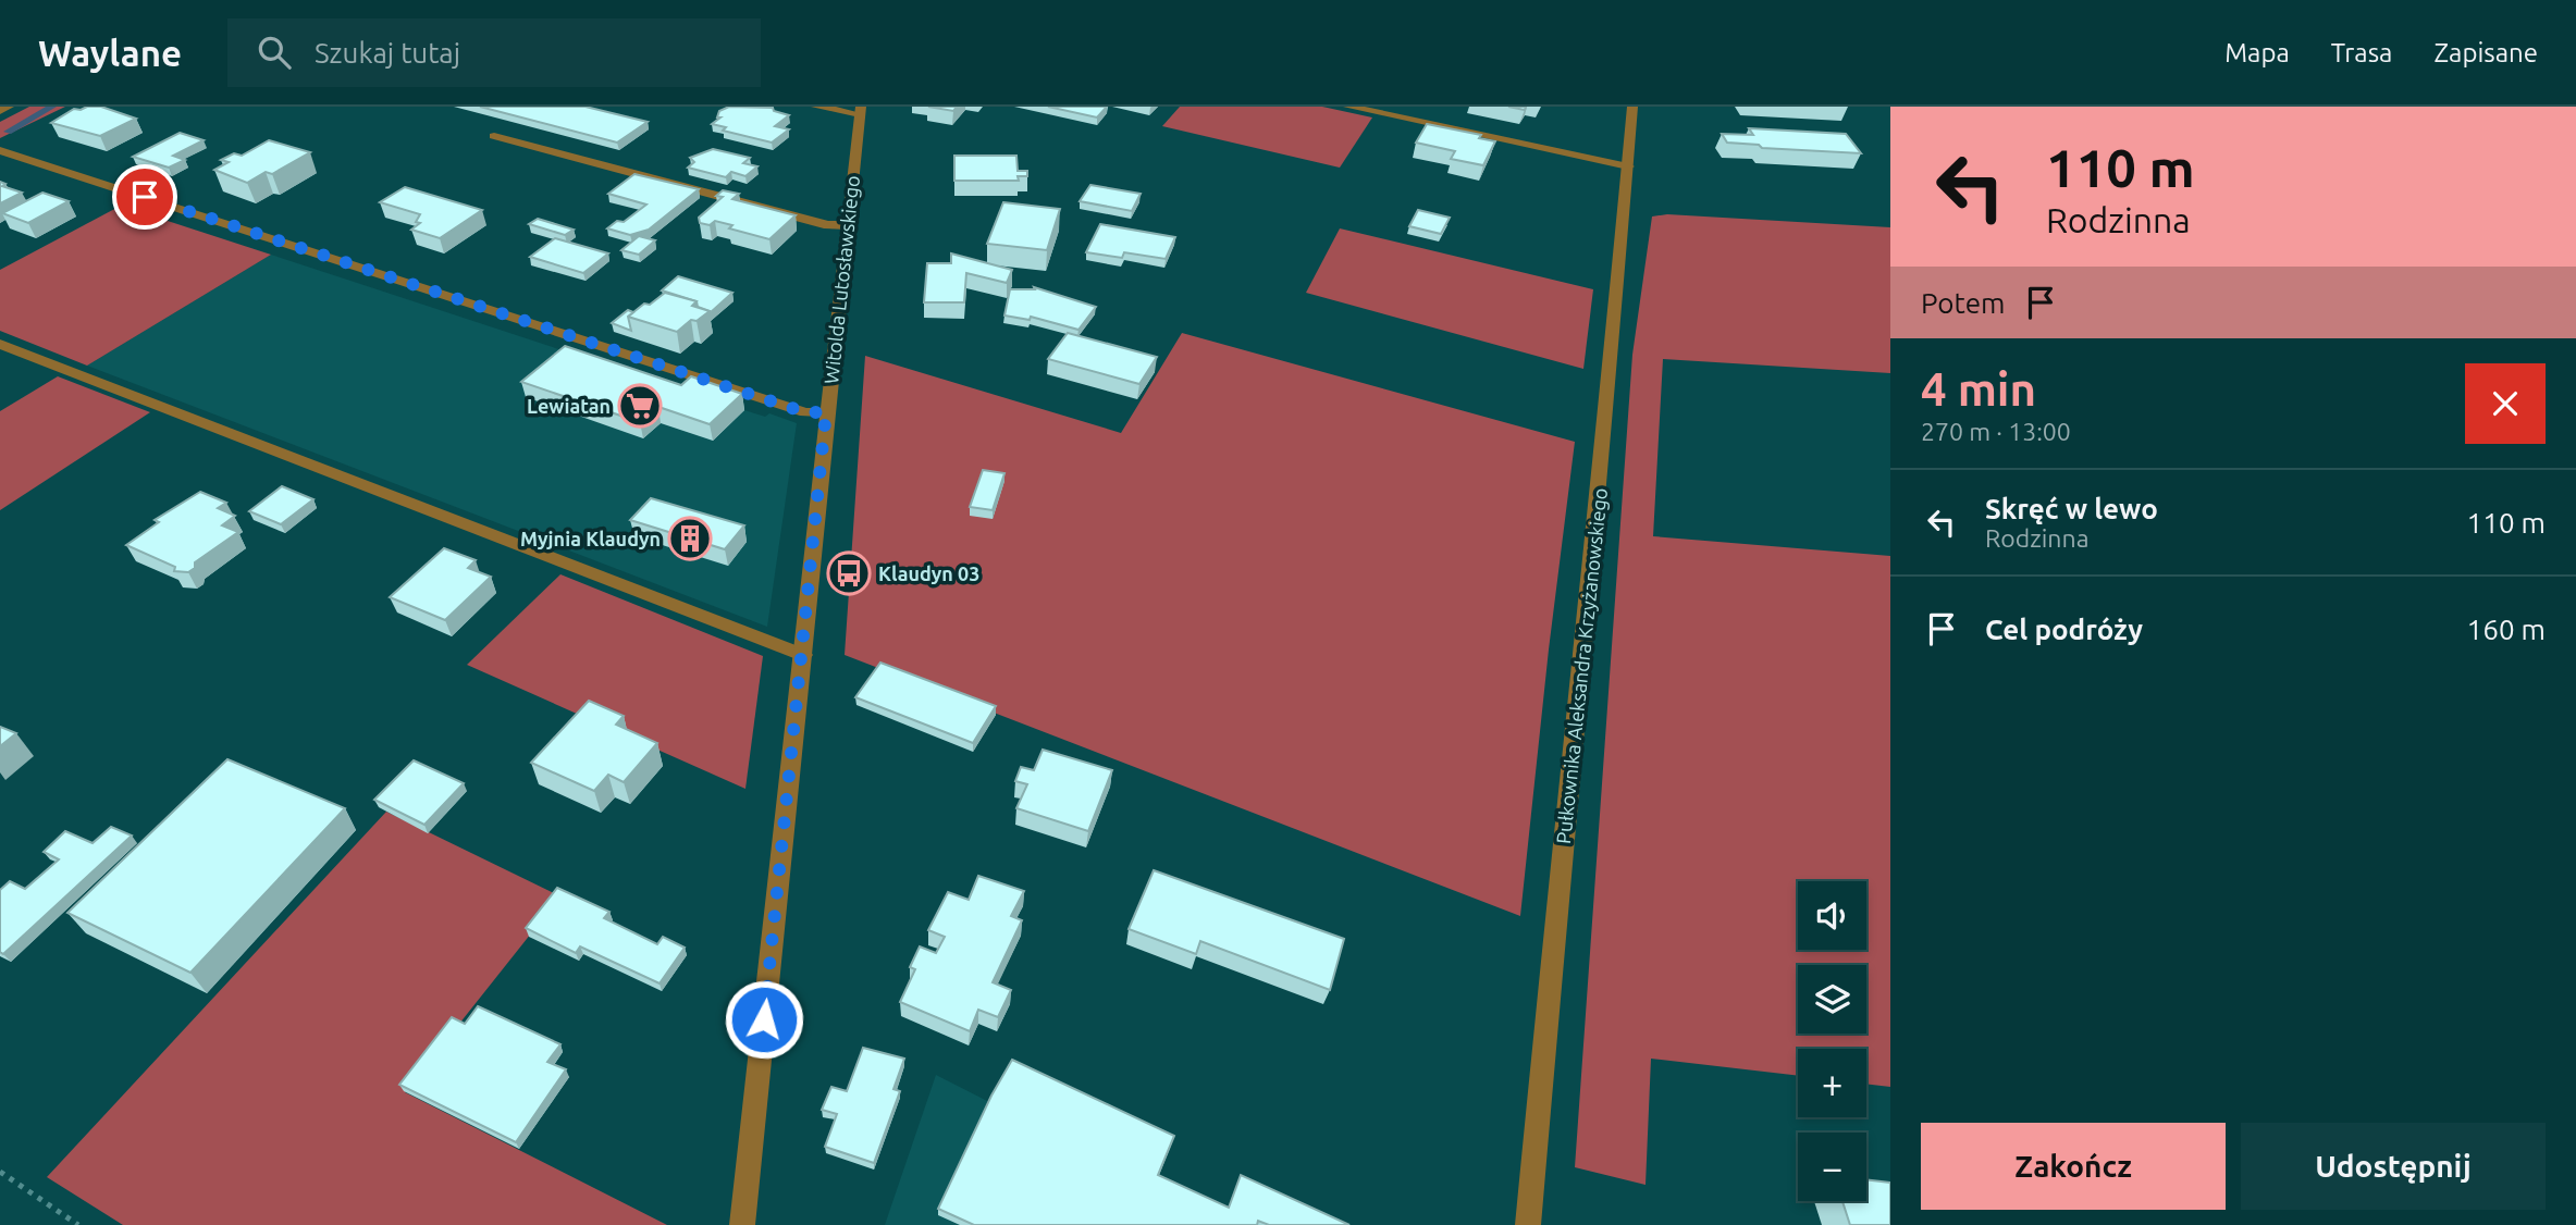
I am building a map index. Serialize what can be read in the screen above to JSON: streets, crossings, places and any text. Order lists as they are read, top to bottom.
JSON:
{
  "streets": {
    "street": ["Witolda Lutosławskiego", "Pułkownika Aleksandra Krzyżanowskiego"]
  },
  "places": {
    "supermarket": ["Lewiatan"],
    "building": ["Myjnia Klaudyn"],
    "bus stop": ["Klaudyn 03"]
  },
  "page": {
    "header": "Waylane",
    "search": "Szukaj tutaj",
    "nav": ["Mapa", "Trasa", "Zapisane"],
    "turn": ["110 m", "Rodzinna"],
    "then": "Potem",
    "heading": ["4 min", "270 m · 13:00"],
    "list": [
      {
        "name": "Skręć w lewo",
        "note": "Rodzinna",
        "value": "110 m"
      },
      {
        "name": "Cel podróży",
        "value": "160 m"
      }
    ],
    "map_buttons": ["+", "−"],
    "buttons": ["Zakończ", "Udostępnij"]
  }
}
